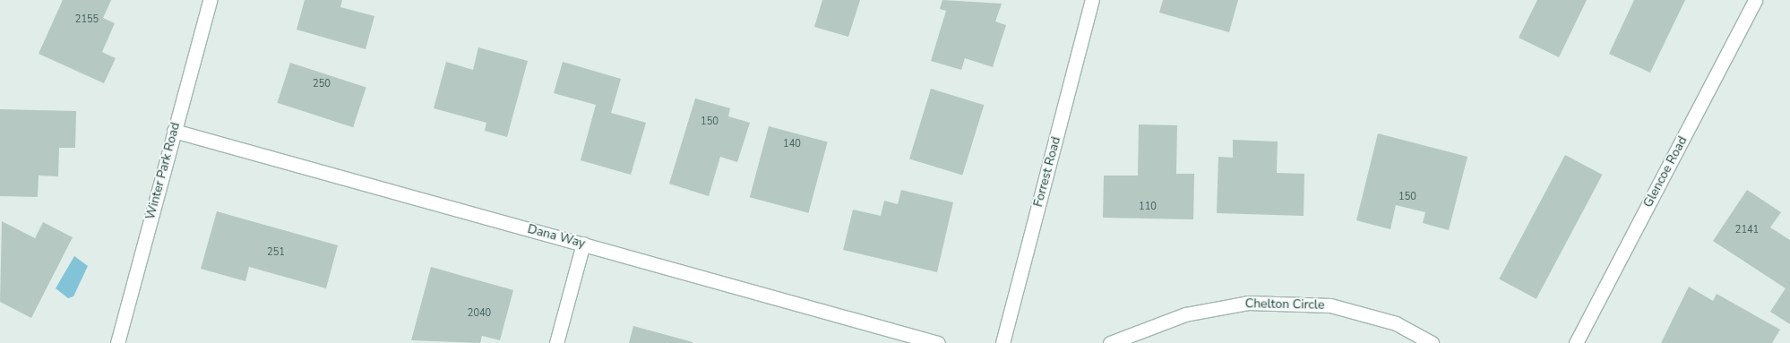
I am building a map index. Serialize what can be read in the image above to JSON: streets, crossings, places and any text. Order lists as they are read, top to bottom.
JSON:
{
  "streets": {
    "street": [
      "Winter Park Road",
      "Forrest Road",
      "Glencoe Road",
      "Dana Way",
      "Chelton Circle"
    ]
  },
  "crossings": [
    ["Winter Park Road", "Dana Way"]
  ],
  "house_numbers": [
    "2155",
    "250",
    "150",
    "140",
    "150",
    "110",
    "2141",
    "251",
    "2040"
  ]
}
